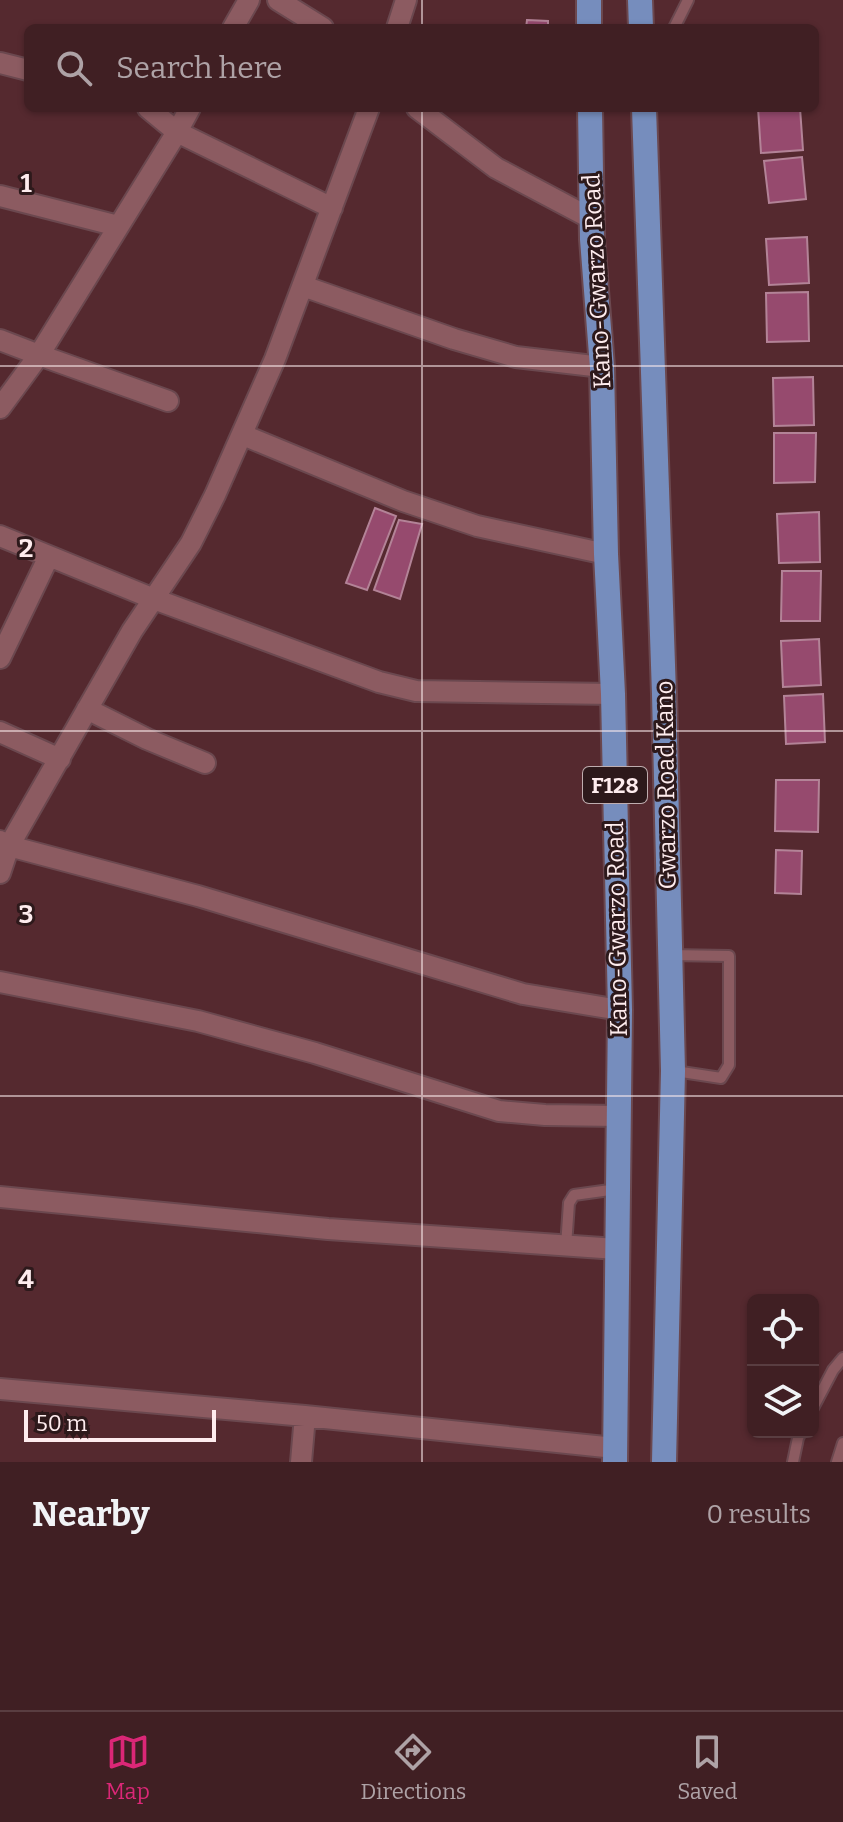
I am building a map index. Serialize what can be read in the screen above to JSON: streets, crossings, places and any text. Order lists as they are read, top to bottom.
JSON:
{
  "streets": {
    "main road": ["Kano-Gwarzo Road", "F128", "Gwarzo Road Kano"]
  },
  "scale_bar": "50 m",
  "page": {
    "search": "Search here",
    "scale": "50 m",
    "heading": ["Nearby", "0 results"],
    "nav": ["Map", "Directions", "Saved"]
  },
  "grid": {
    "rows": [
      "1",
      "2",
      "3",
      "4"
    ]
  }
}
